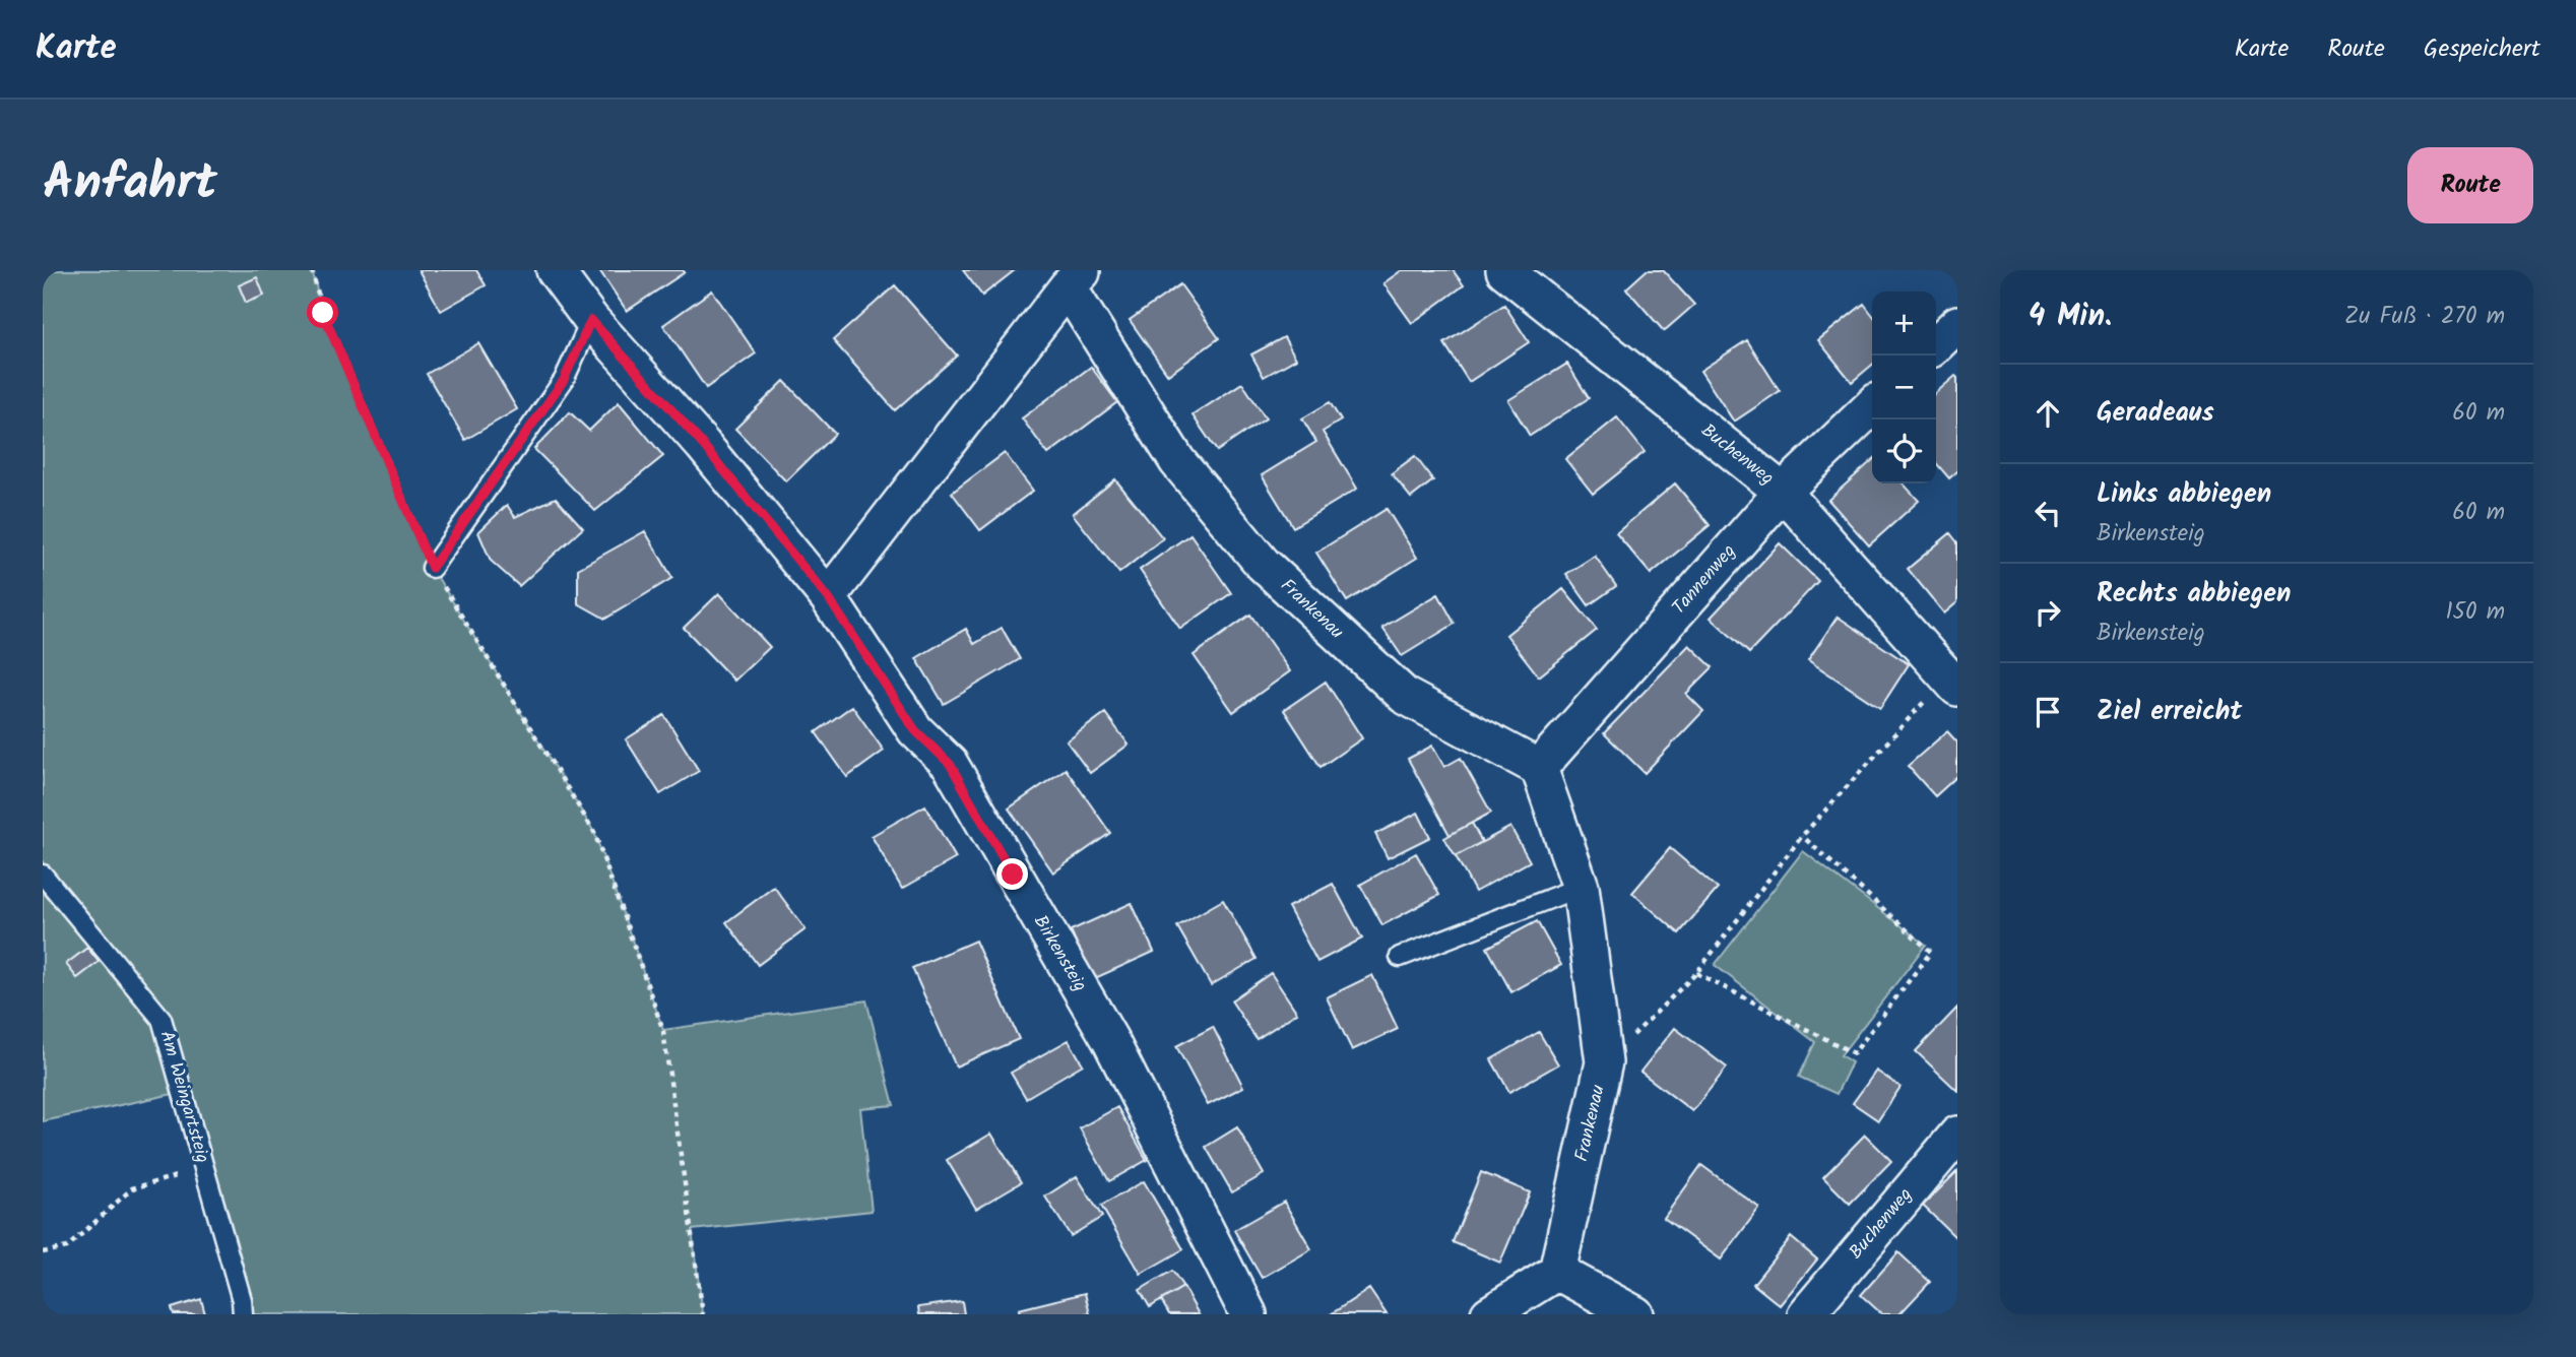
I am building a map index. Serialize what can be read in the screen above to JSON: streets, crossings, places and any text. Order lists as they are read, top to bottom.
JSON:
{
  "streets": {
    "street": [
      "Buchenweg",
      "Tannenweg",
      "Frankenau",
      "Birkensteig"
    ],
    "lane": ["Am Weingartsteig"]
  },
  "crossings": [
    ["Buchenweg", "Tannenweg"],
    ["Tannenweg", "Frankenau"],
    ["Frankenau", "Birkensteig"]
  ],
  "page": {
    "header": "Karte",
    "nav": ["Karte", "Route", "Gespeichert"],
    "title": "Anfahrt",
    "buttons": "Route",
    "heading": ["4 Min.", "Zu Fuß · 270 m"],
    "map_buttons": ["+", "−"],
    "list": [
      ["Geradeaus", "60 m"],
      ["Links abbiegen", "Birkensteig", "60 m"],
      ["Rechts abbiegen", "Birkensteig", "150 m"],
      "Ziel erreicht"
    ]
  }
}
